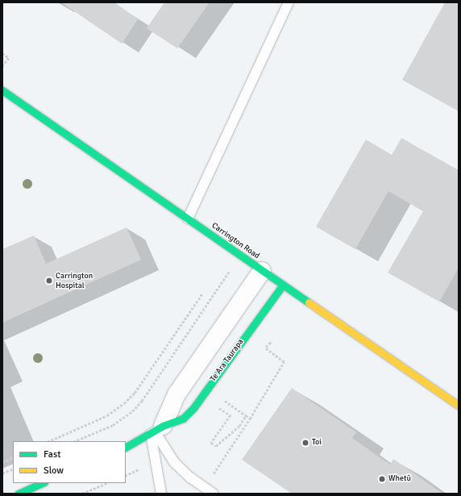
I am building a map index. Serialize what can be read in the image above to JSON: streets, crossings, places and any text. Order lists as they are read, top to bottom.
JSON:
{
  "streets": {
    "main road": ["Carrington Road", "Te Ara Taurapa"]
  },
  "crossings": [
    ["Carrington Road", "Te Ara Taurapa"]
  ],
  "places": ["Carrington Hospital", "Toi", "Whetū"],
  "legend": ["Fast", "Slow"]
}
